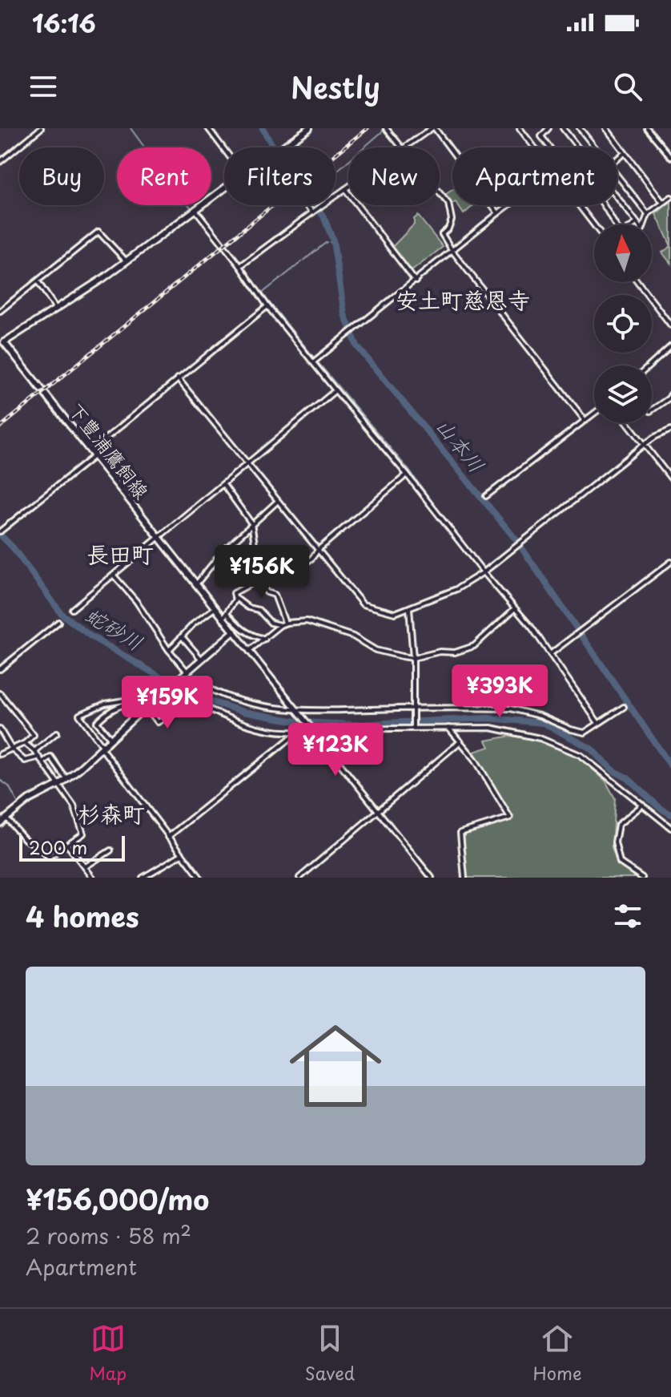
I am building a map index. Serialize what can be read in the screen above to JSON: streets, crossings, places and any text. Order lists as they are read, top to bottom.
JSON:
{
  "streets": {
    "main road": ["下豊浦鷹飼線"]
  },
  "districts": ["安土町慈恩寺", "長田町", "杉森町"],
  "water": ["山本川", "蛇砂川"],
  "scale_bar": "200 m",
  "north": "top",
  "page": {
    "status": "16:16",
    "header": "Nestly",
    "chip": [
      "Buy",
      "Rent",
      "Filters",
      "New",
      "Apartment"
    ],
    "price": [
      "¥156K",
      "¥393K",
      "¥159K",
      "¥123K"
    ],
    "scale": "200 m",
    "heading": "4 homes",
    "list": [
      {
        "name": "¥156,000/mo",
        "note": "2 rooms · 58 m² · Apartment"
      }
    ],
    "tabs": ["Map", "Saved", "Home"]
  }
}
